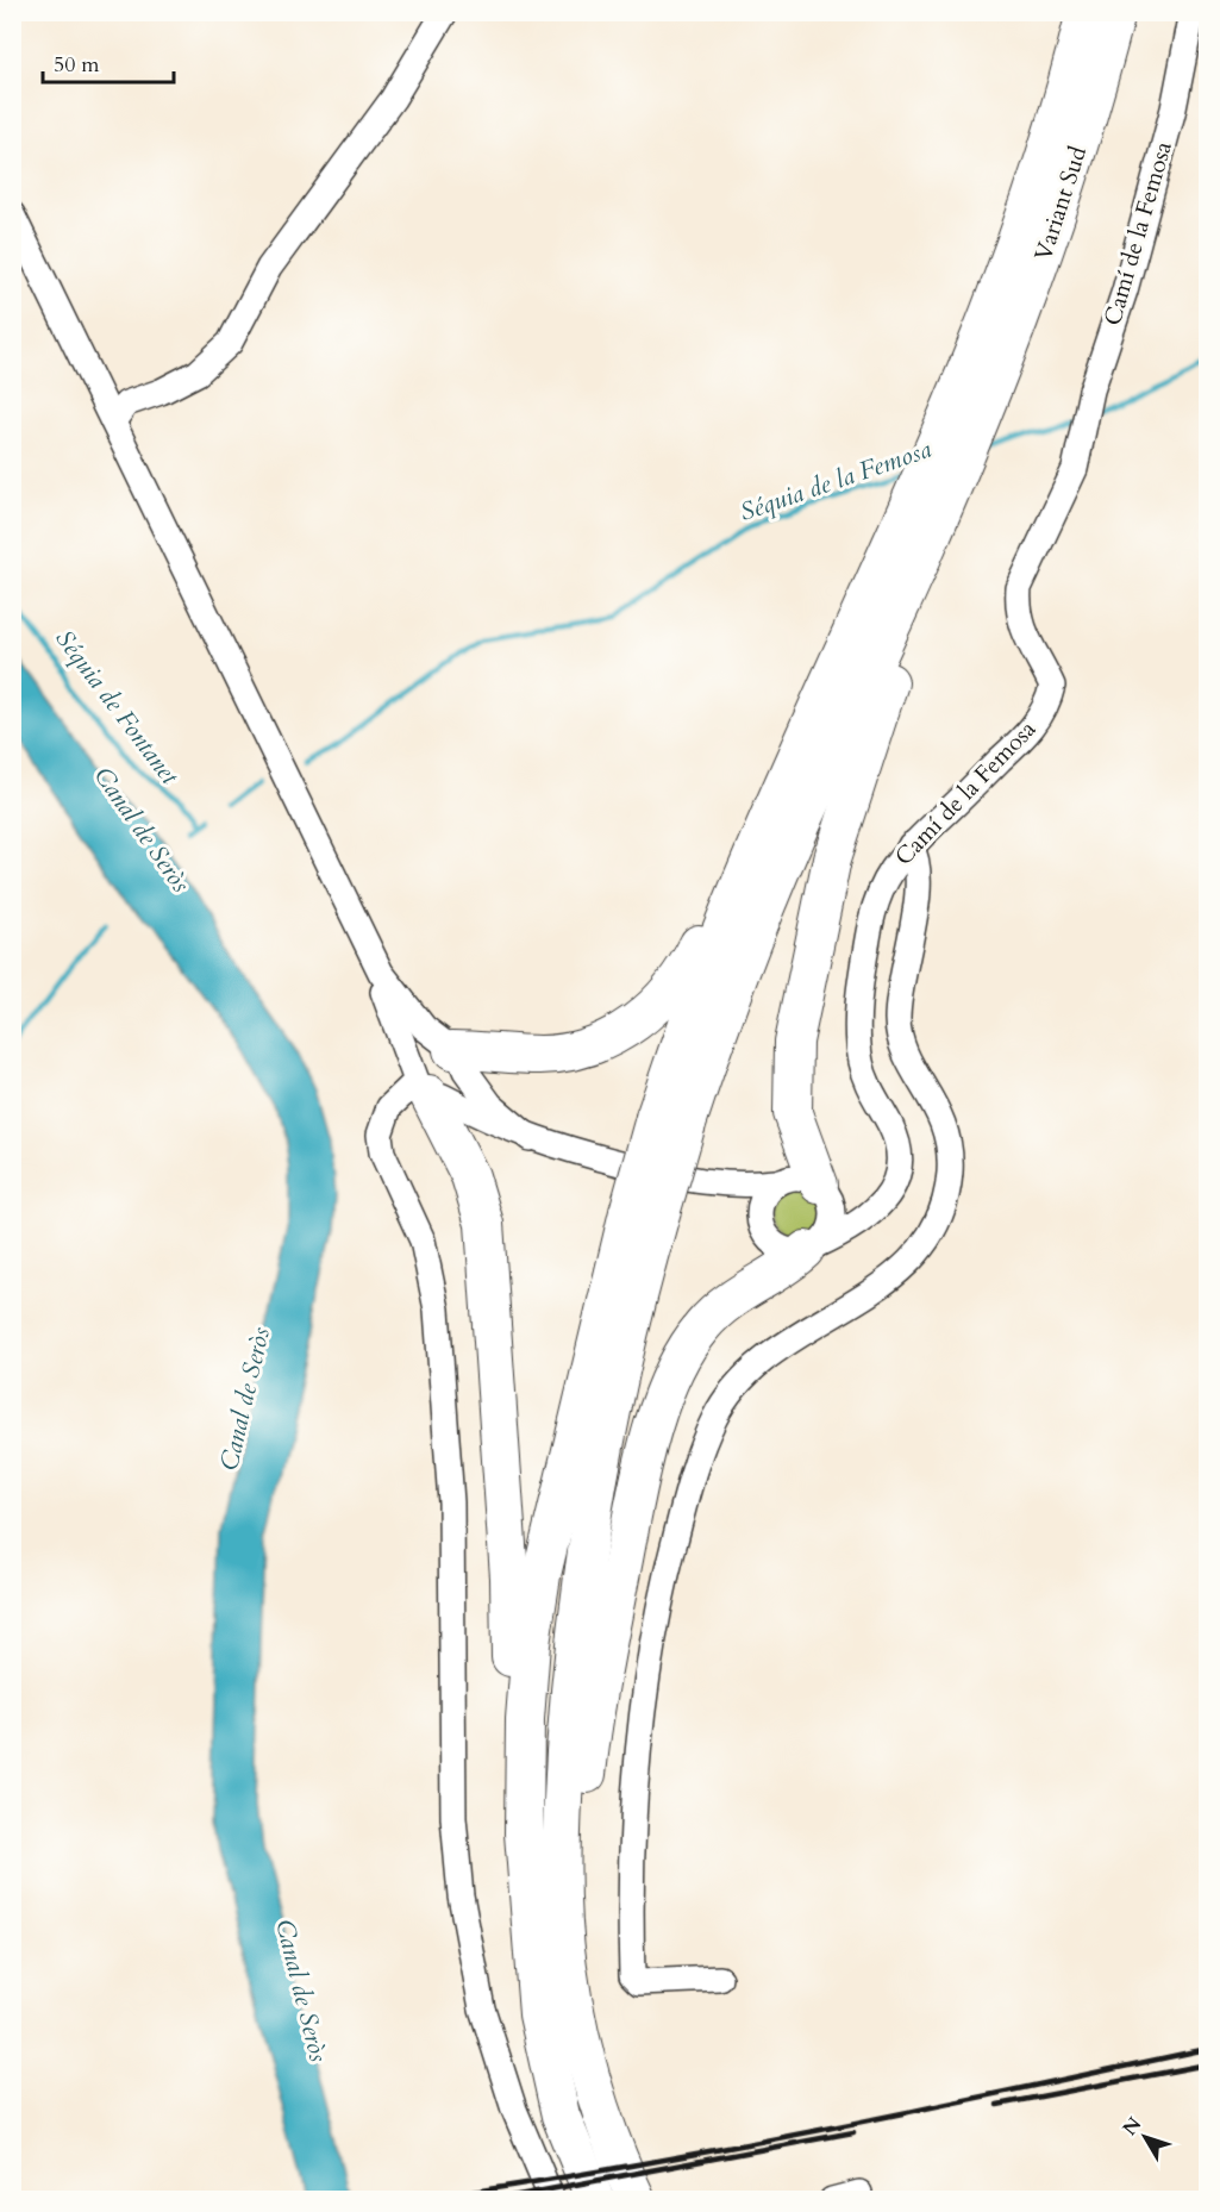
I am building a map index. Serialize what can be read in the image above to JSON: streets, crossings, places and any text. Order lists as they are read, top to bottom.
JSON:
{
  "streets": {
    "highway": ["Variant Sud"],
    "street": ["Camí de la Femosa"]
  },
  "water": ["Séquia de la Femosa", "Séquia de Fontanet", "Canal de Seròs"],
  "scale_bar": "50 m",
  "north": "top left"
}
